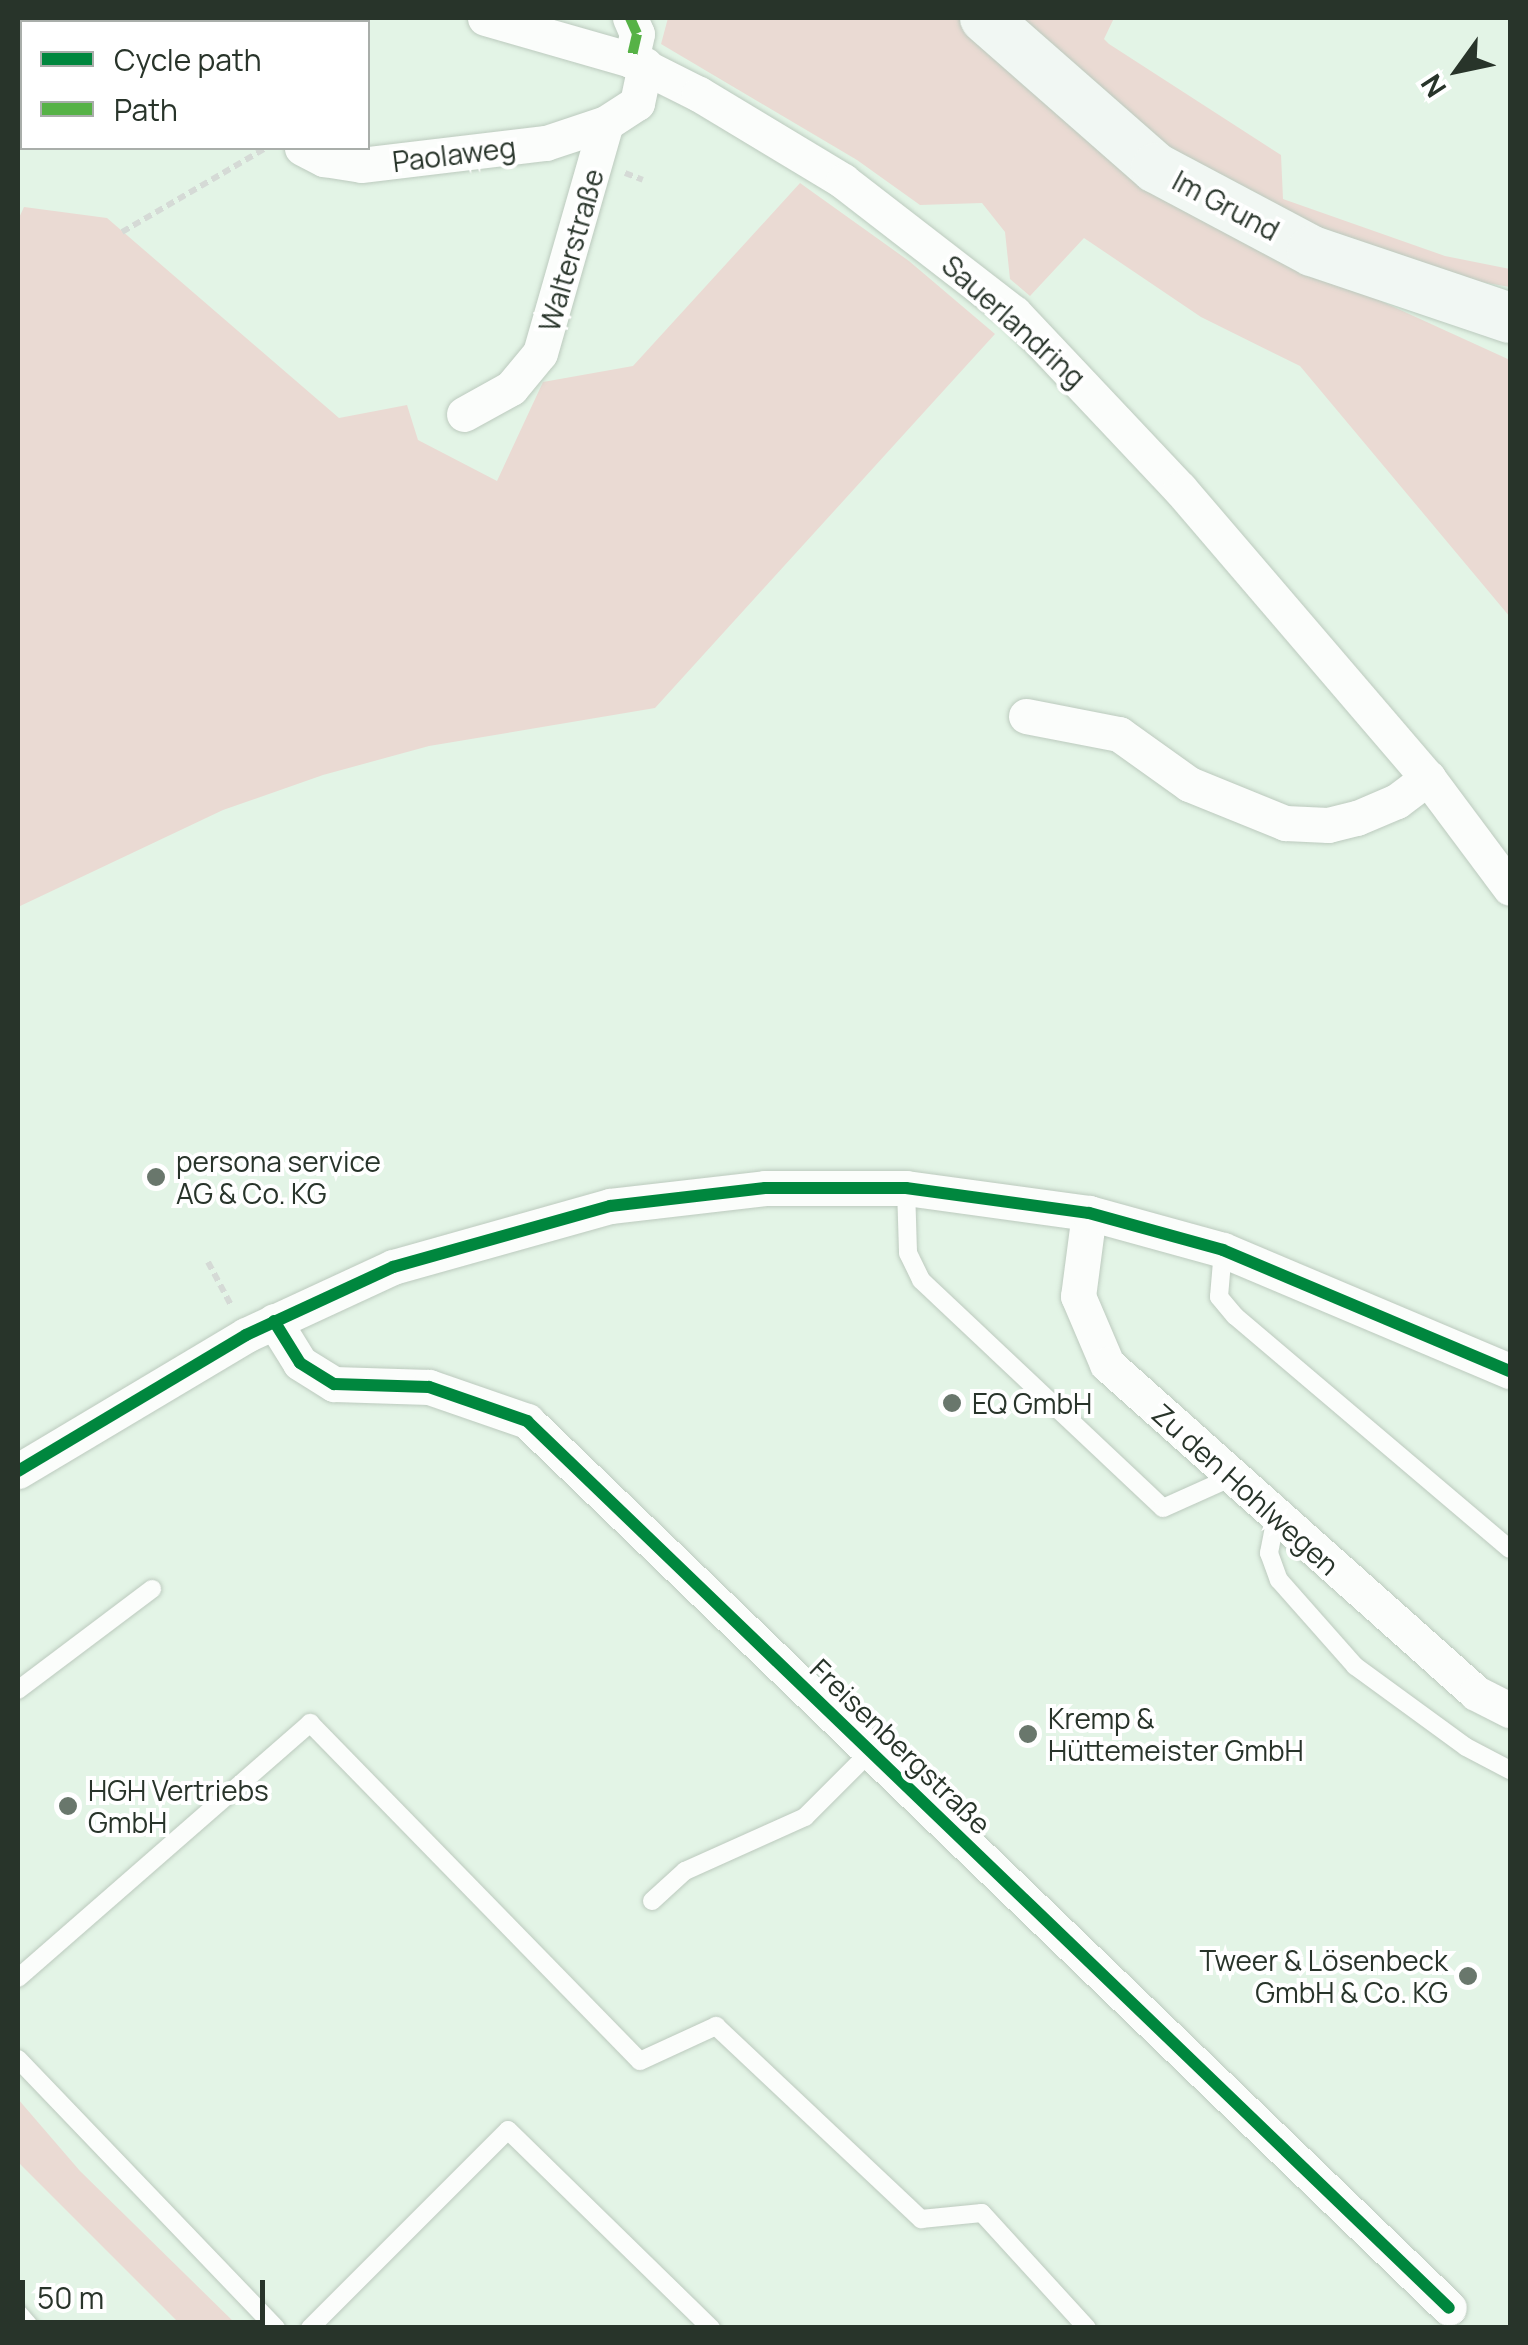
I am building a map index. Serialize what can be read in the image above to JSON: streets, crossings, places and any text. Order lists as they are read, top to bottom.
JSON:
{
  "streets": {
    "main road": ["Im Grund"],
    "street": [
      "Paolaweg",
      "Walterstraße",
      "Sauerlandring",
      "Zu den Hohlwegen",
      "Freisenbergstraße"
    ]
  },
  "crossings": [
    ["Paolaweg", "Walterstraße"],
    ["Walterstraße", "Sauerlandring"]
  ],
  "places": [
    "persona service AG & Co. KG",
    "EQ GmbH",
    "Kremp & Hüttemeister GmbH",
    "HGH Vertriebs GmbH",
    "Tweer & Lösenbeck GmbH & Co. KG"
  ],
  "legend": ["Cycle path", "Path"],
  "scale_bar": "50 m",
  "north": "bottom left"
}
